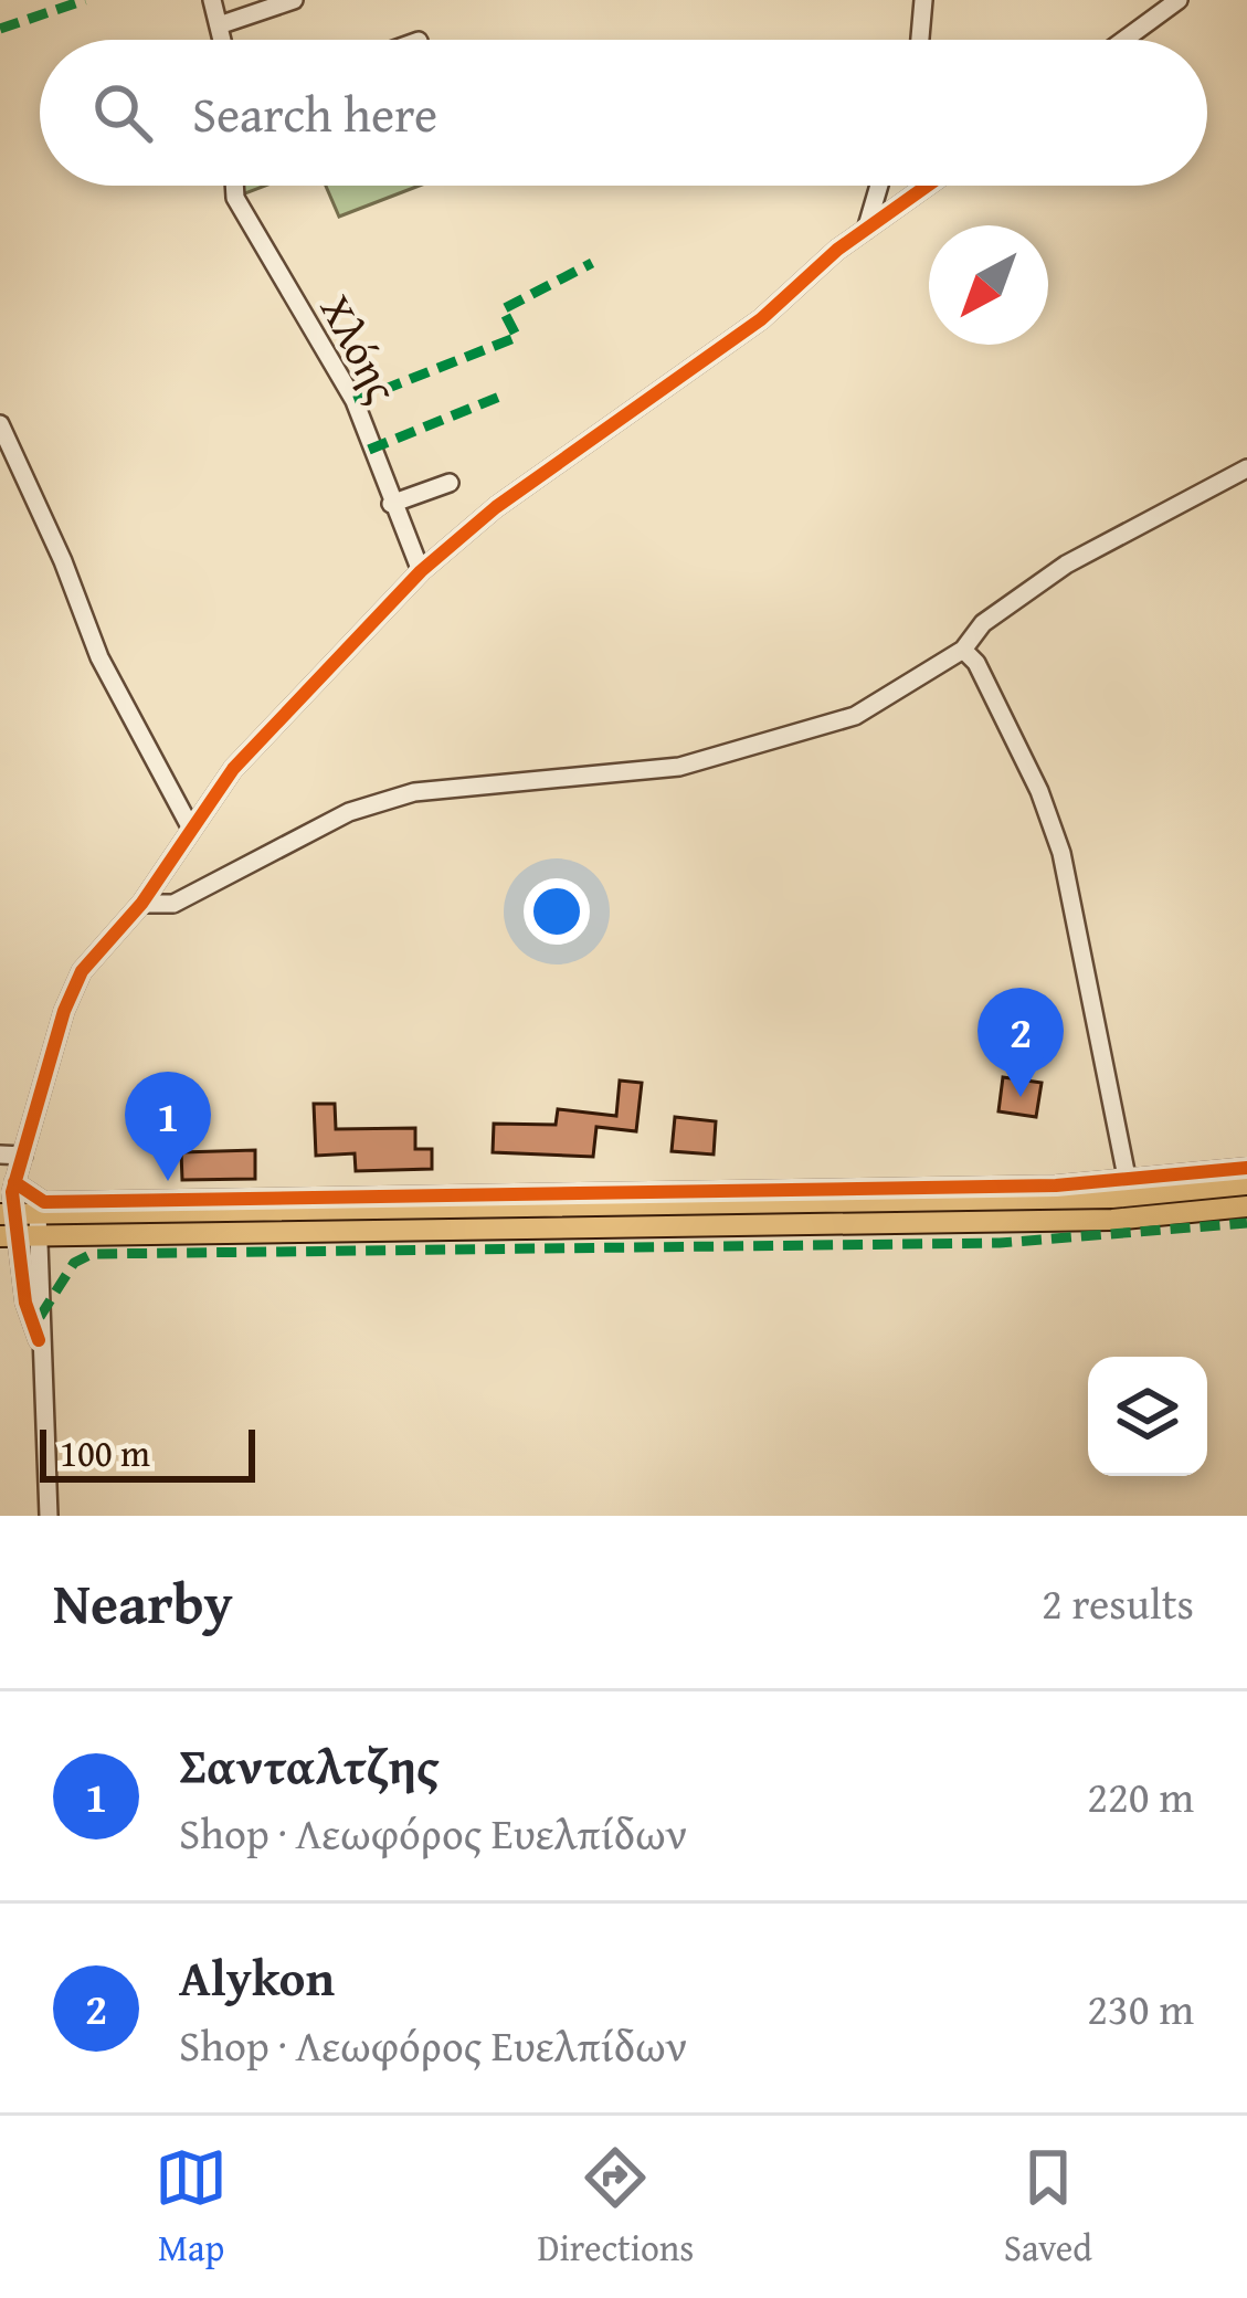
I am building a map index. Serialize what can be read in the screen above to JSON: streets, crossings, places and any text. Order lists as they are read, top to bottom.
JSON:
{
  "streets": {
    "street": ["Χλόης"]
  },
  "scale_bar": "100 m",
  "north": "bottom left",
  "page": {
    "search": "Search here",
    "pins": ["2", "1"],
    "scale": "100 m",
    "heading": ["Nearby", "2 results"],
    "list": [
      {
        "mark": "1",
        "name": "Σανταλτζης",
        "note": "Shop · Λεωφόρος Ευελπίδων",
        "value": "220 m"
      },
      {
        "mark": "2",
        "name": "Alykon",
        "note": "Shop · Λεωφόρος Ευελπίδων",
        "value": "230 m"
      }
    ],
    "nav": ["Map", "Directions", "Saved"]
  }
}
